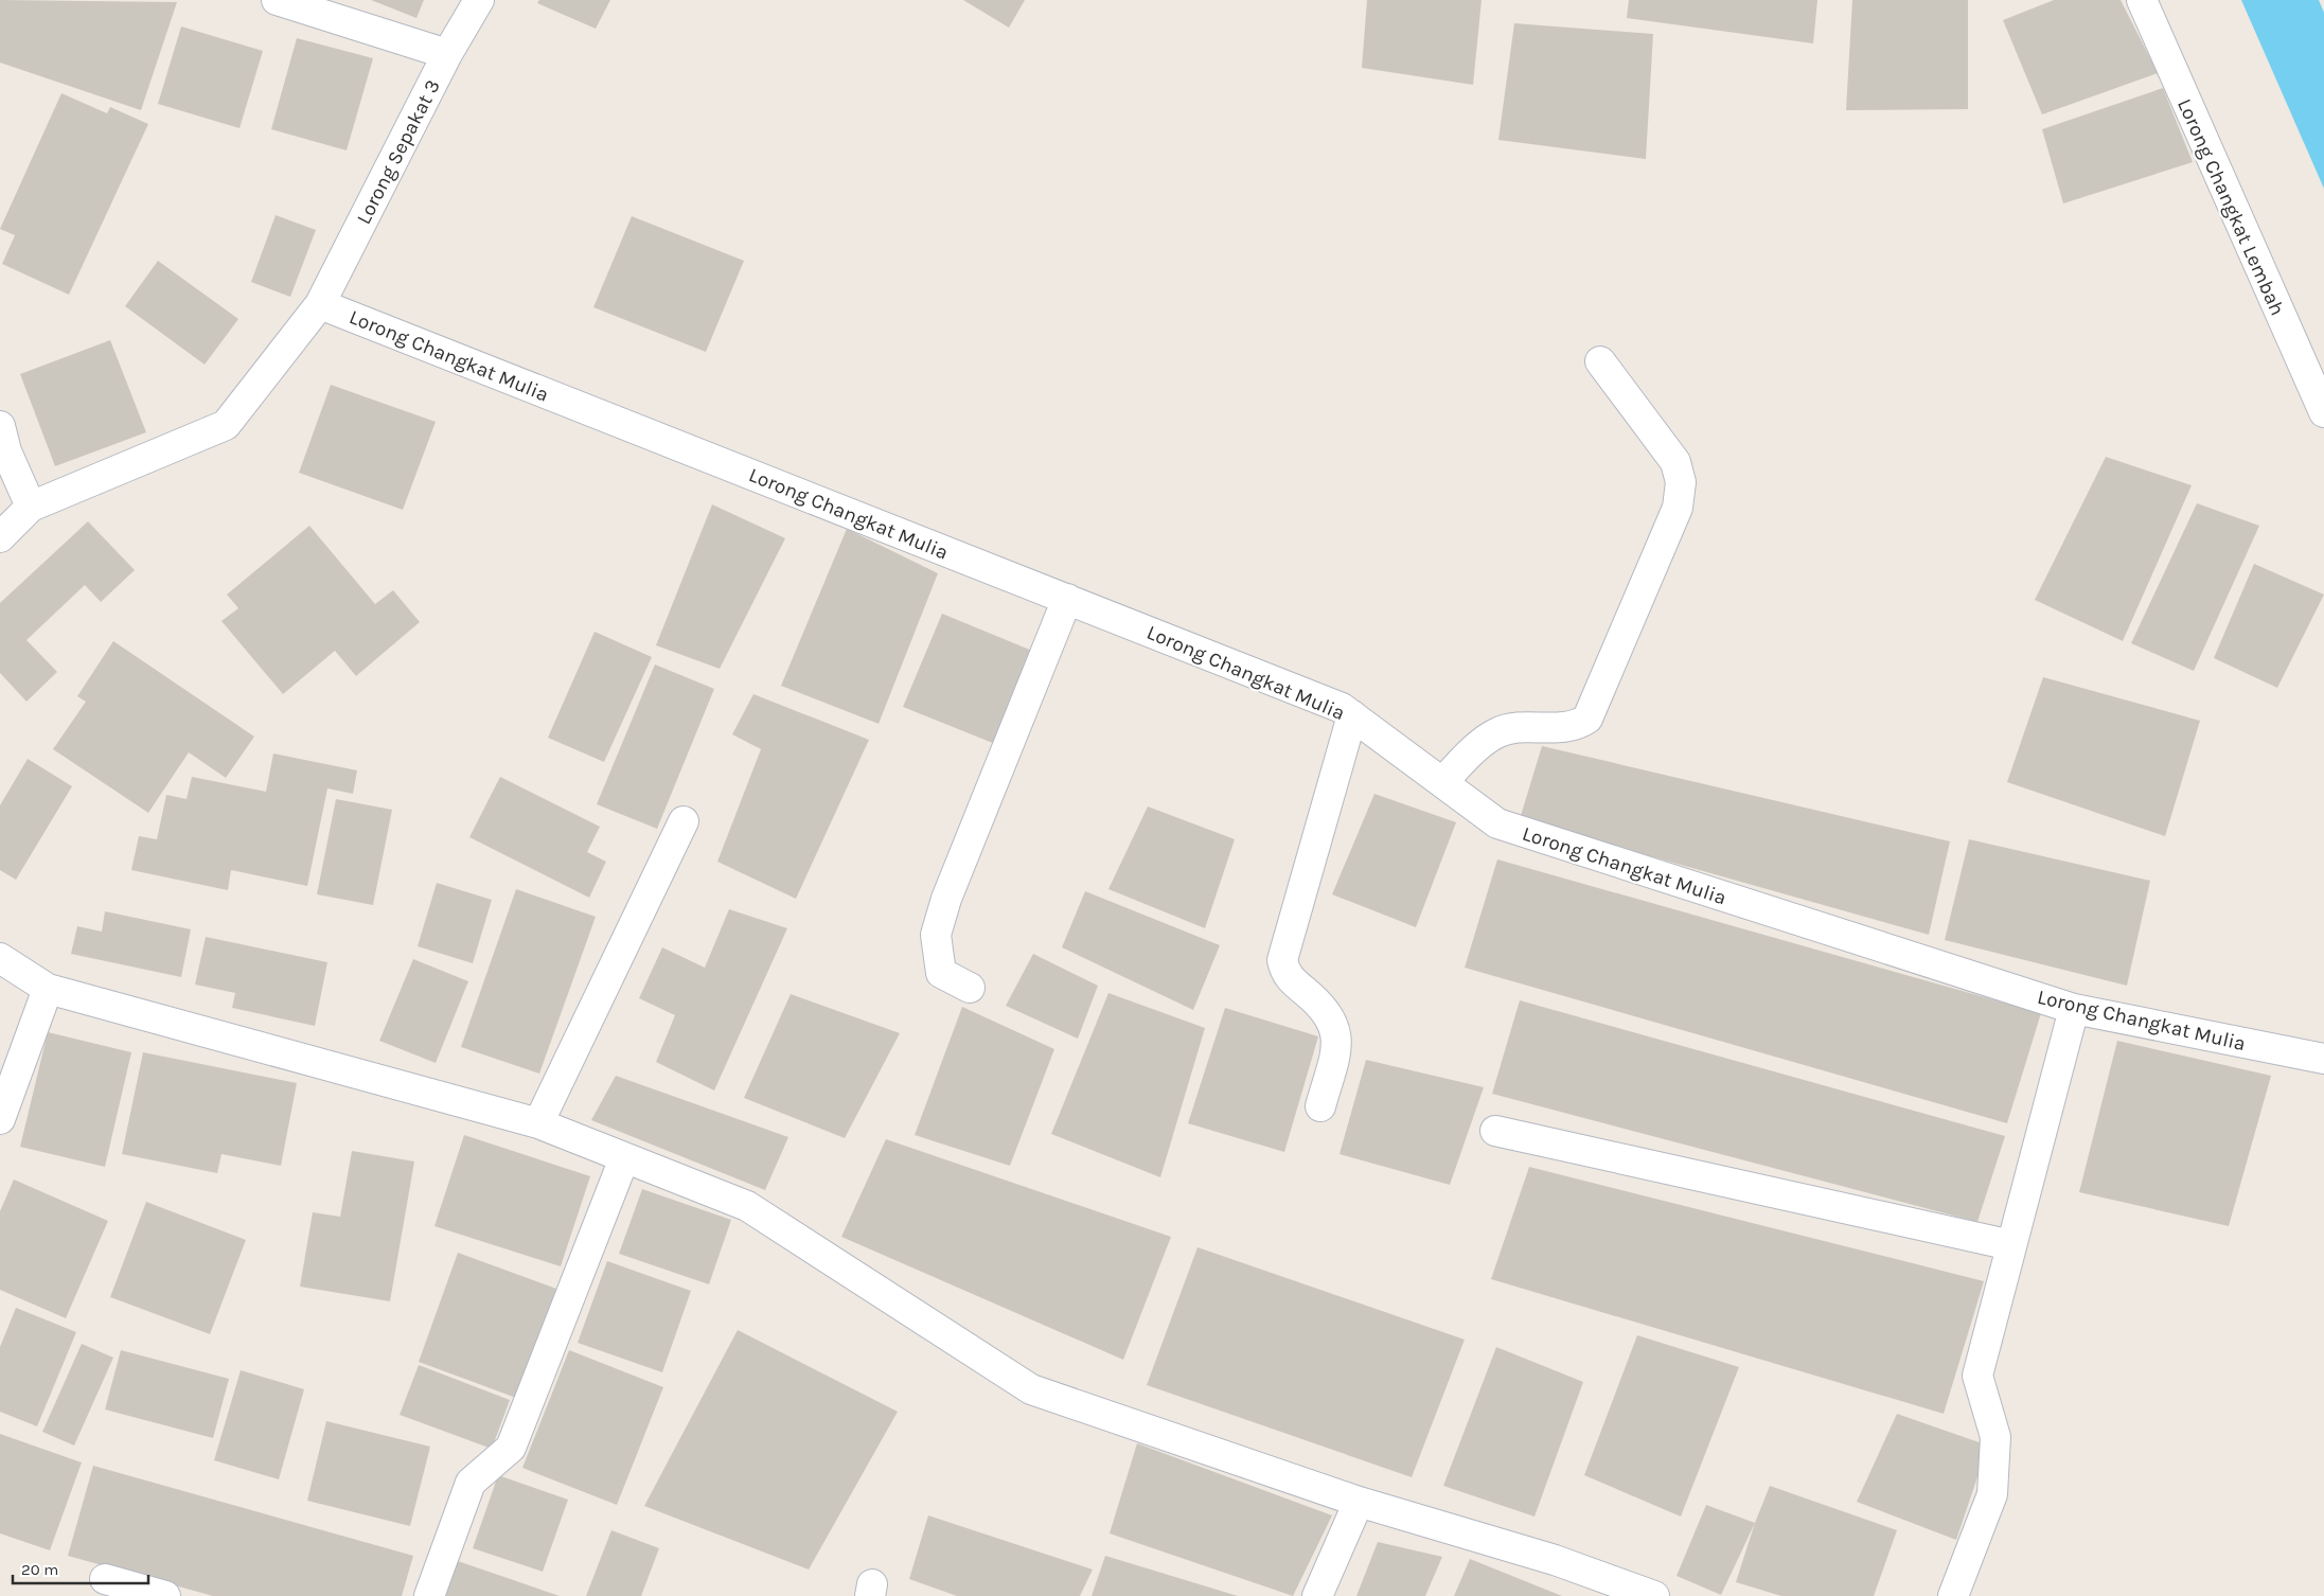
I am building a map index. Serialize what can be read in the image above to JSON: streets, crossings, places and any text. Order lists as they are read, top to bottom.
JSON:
{
  "streets": {
    "street": ["Lorong Sepakat 3", "Lorong Changkat Lembah", "Lorong Changkat Mulia"]
  },
  "crossings": [
    ["Lorong Sepakat 3", "Lorong Changkat Mulia"]
  ],
  "scale_bar": "20 m"
}
